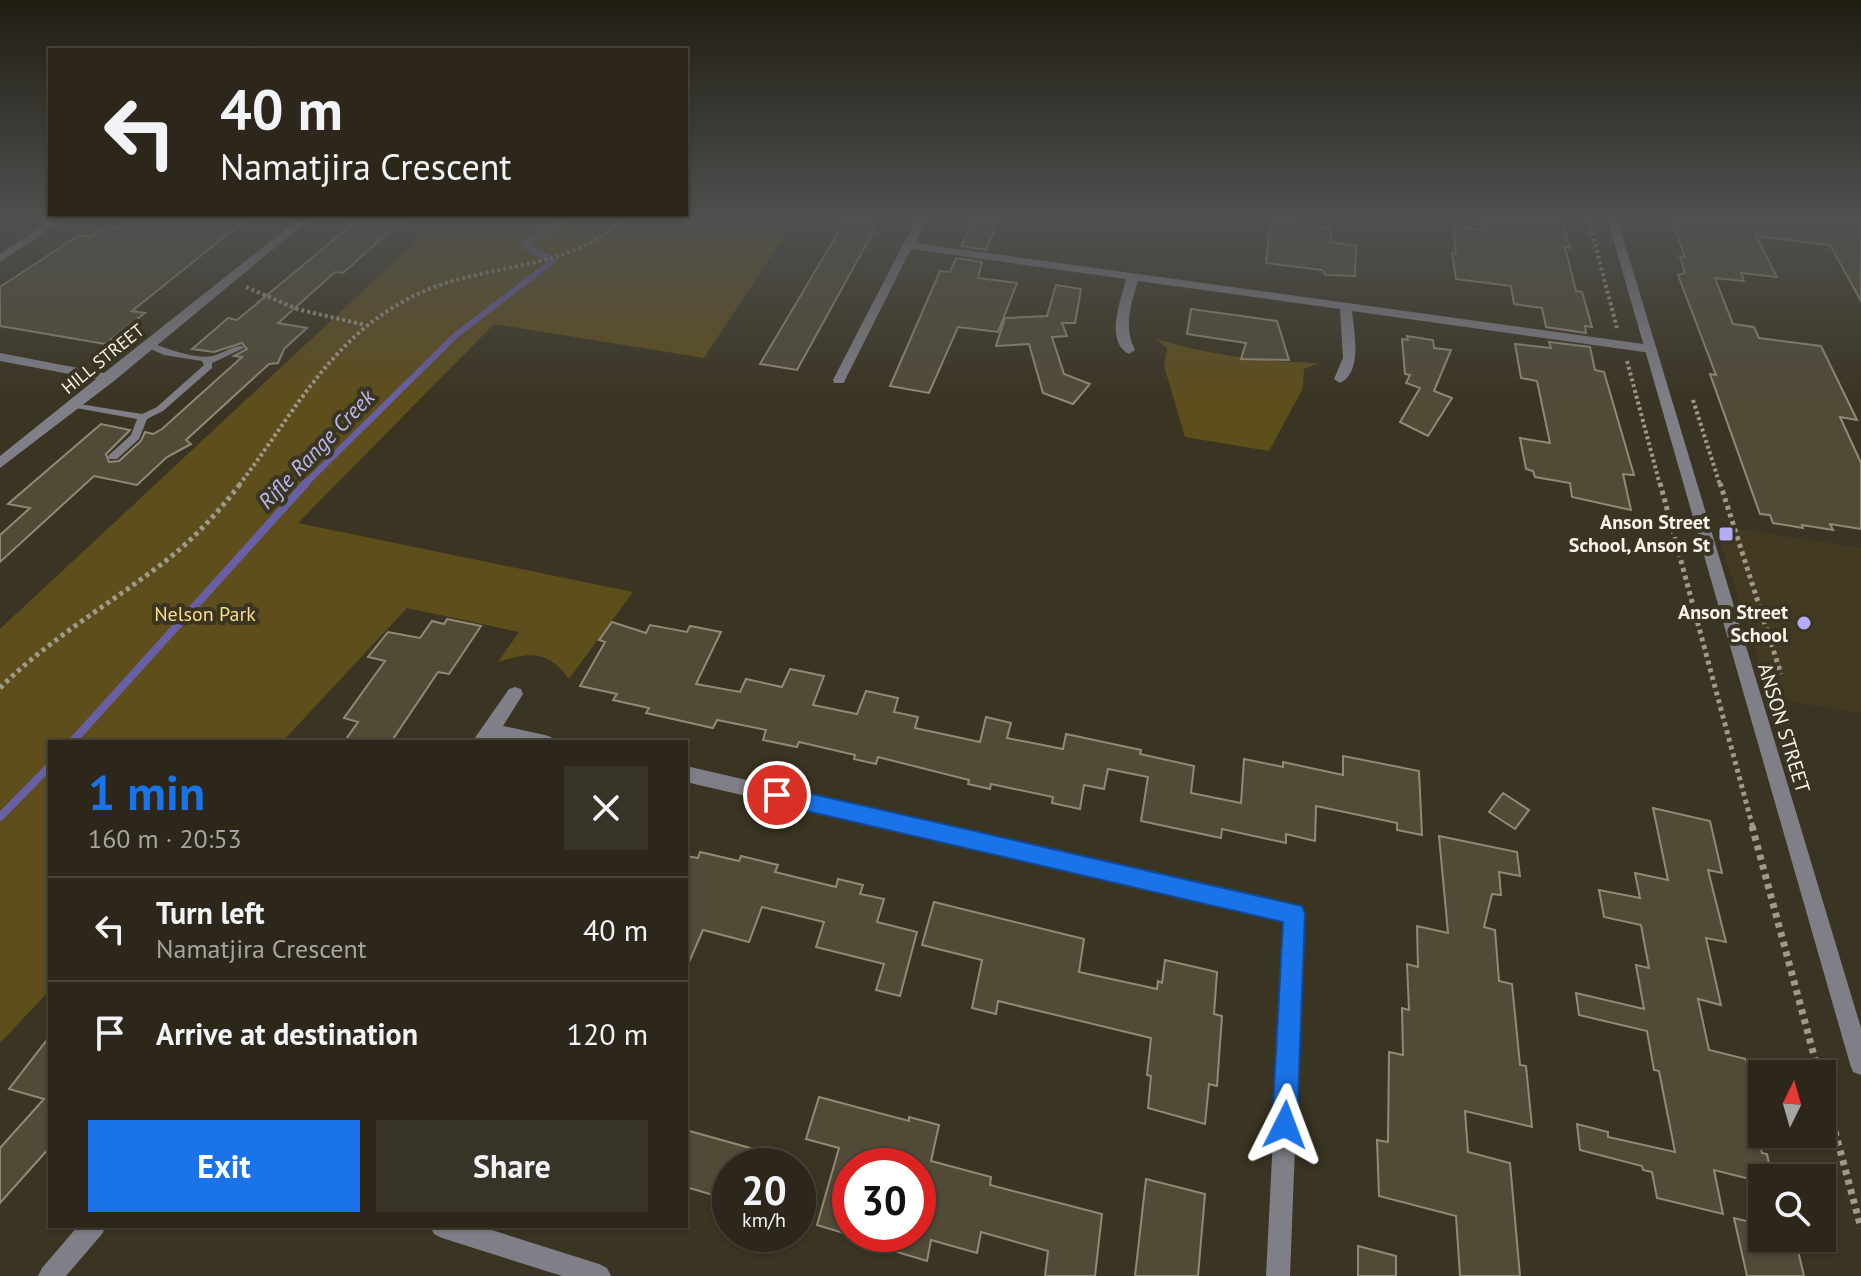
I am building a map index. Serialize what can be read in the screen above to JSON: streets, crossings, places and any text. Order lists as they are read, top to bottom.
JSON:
{
  "streets": {
    "street": ["HILL STREET", "ANSON STREET"]
  },
  "water": ["Rifle Range Creek"],
  "parks": ["Nelson Park"],
  "places": {
    "transit": ["Anson Street School, Anson St"],
    "other": ["Anson Street School"]
  },
  "north": "top",
  "page": {
    "turn": ["40 m", "Namatjira Crescent"],
    "heading": ["1 min", "160 m · 20:53"],
    "list": [
      {
        "name": "Turn left",
        "note": "Namatjira Crescent",
        "value": "40 m"
      },
      {
        "name": "Arrive at destination",
        "value": "120 m"
      }
    ],
    "buttons": ["Exit", "Share"],
    "speed": "20 km/h",
    "limit": "30"
  }
}
